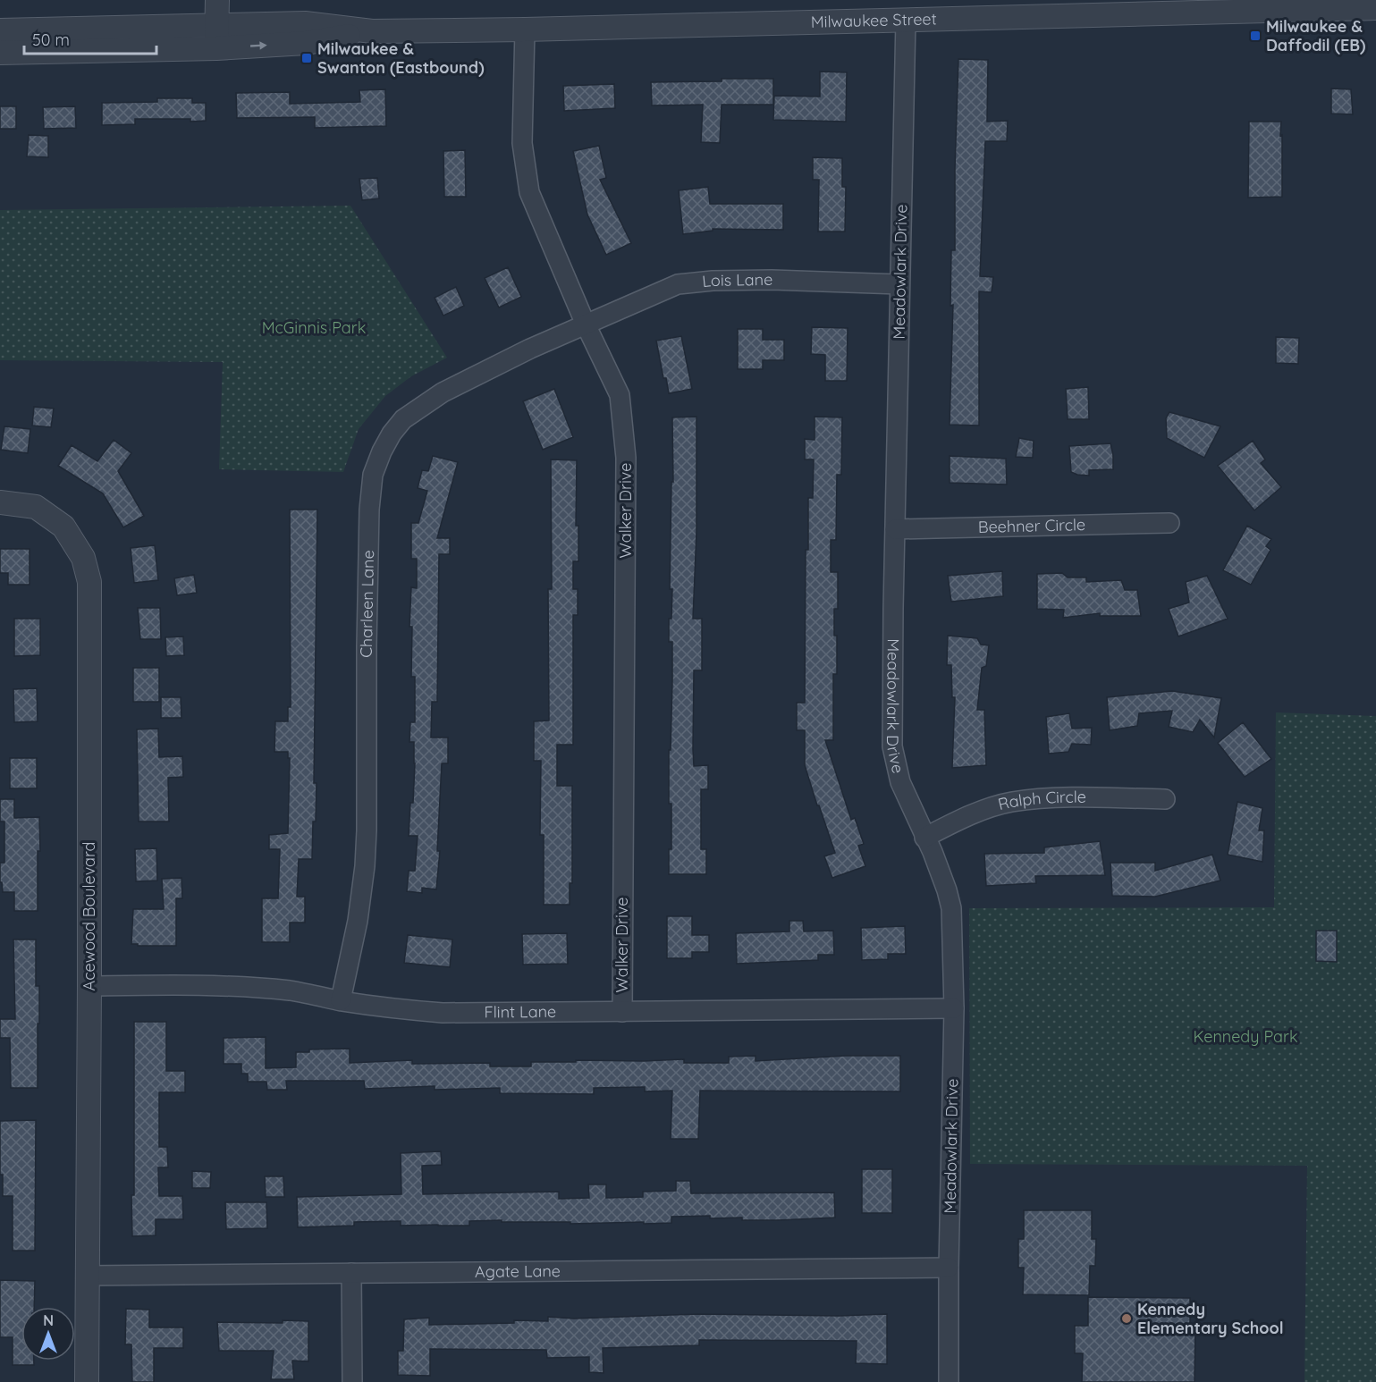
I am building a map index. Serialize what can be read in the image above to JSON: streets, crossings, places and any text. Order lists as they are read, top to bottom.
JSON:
{
  "streets": {
    "street": [
      "Milwaukee Street",
      "Meadowlark Drive",
      "Lois Lane",
      "Walker Drive",
      "Beehner Circle",
      "Charleen Lane",
      "Ralph Circle",
      "Acewood Boulevard",
      "Flint Lane",
      "Agate Lane"
    ]
  },
  "crossings": [
    ["Milwaukee Street", "Meadowlark Drive"],
    ["Milwaukee Street", "Walker Drive"],
    ["Meadowlark Drive", "Lois Lane"],
    ["Meadowlark Drive", "Beehner Circle"],
    ["Meadowlark Drive", "Ralph Circle"],
    ["Meadowlark Drive", "Flint Lane"],
    ["Meadowlark Drive", "Agate Lane"],
    ["Lois Lane", "Walker Drive"],
    ["Lois Lane", "Charleen Lane"],
    ["Walker Drive", "Charleen Lane"],
    ["Walker Drive", "Flint Lane"],
    ["Charleen Lane", "Flint Lane"],
    ["Acewood Boulevard", "Flint Lane"],
    ["Acewood Boulevard", "Agate Lane"]
  ],
  "parks": ["McGinnis Park", "Kennedy Park"],
  "places": {
    "transit": ["Milwaukee & Daffodil (EB)", "Milwaukee & Swanton (Eastbound)"],
    "other": ["Kennedy Elementary School"]
  },
  "scale_bar": "50 m",
  "north": "top"
}
